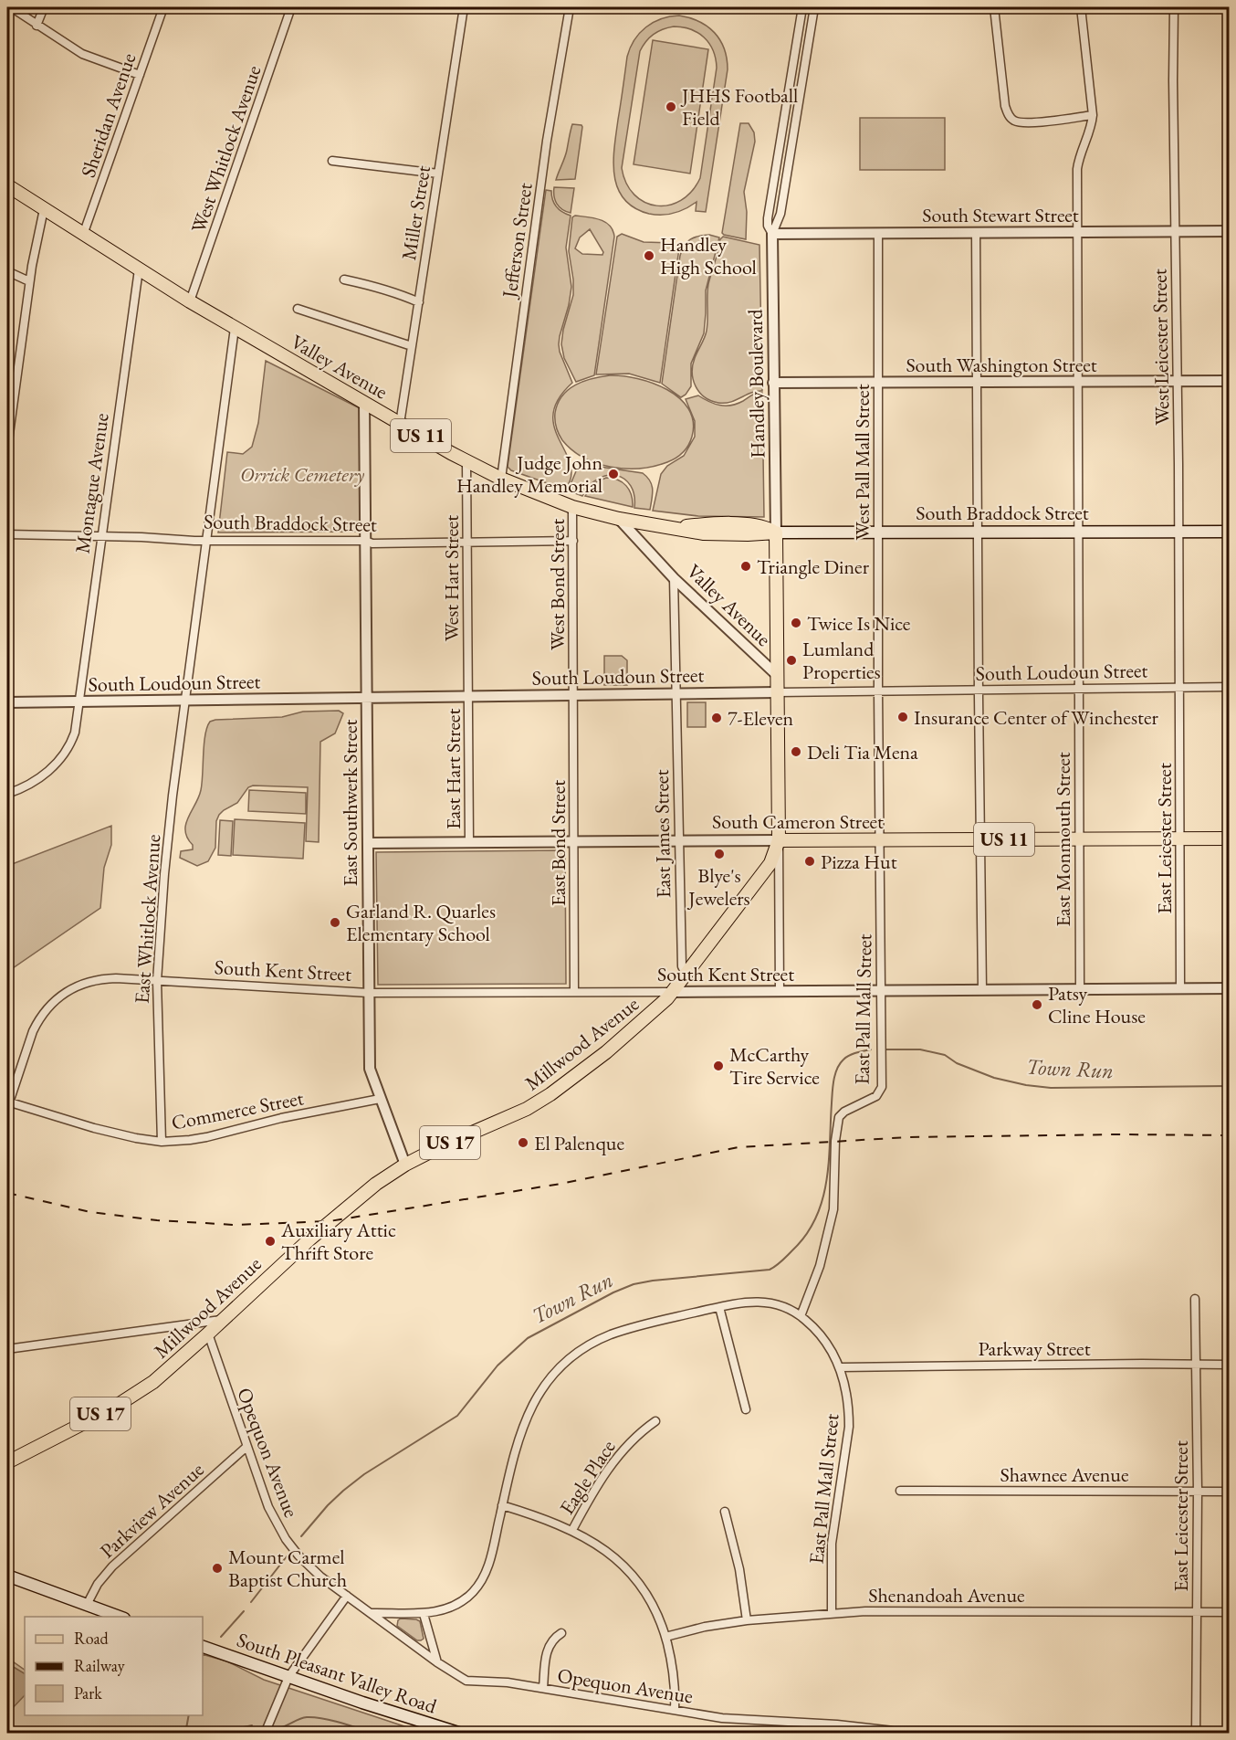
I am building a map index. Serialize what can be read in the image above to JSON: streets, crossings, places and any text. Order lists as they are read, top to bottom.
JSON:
{
  "streets": {
    "main road": [
      "Valley Avenue",
      "US 11",
      "South Braddock Street",
      "South Cameron Street",
      "Millwood Avenue",
      "US 17",
      "South Pleasant Valley Road"
    ],
    "street": [
      "Sheridan Avenue",
      "West Whitlock Avenue",
      "Miller Street",
      "South Stewart Street",
      "Jefferson Street",
      "West Leicester Street",
      "South Washington Street",
      "Handley Boulevard",
      "West Pall Mall Street",
      "Montague Avenue",
      "West Hart Street",
      "West Bond Street",
      "South Loudoun Street",
      "East Hart Street",
      "East Southwerk Street",
      "East James Street",
      "East Leicester Street",
      "East Monmouth Street",
      "East Bond Street",
      "East Whitlock Avenue",
      "South Kent Street",
      "East Pall Mall Street",
      "Commerce Street",
      "Parkway Street",
      "Opequon Avenue",
      "Shawnee Avenue",
      "Eagle Place",
      "Parkview Avenue",
      "Shenandoah Avenue"
    ]
  },
  "crossings": [
    ["Sheridan Avenue", "Valley Avenue"],
    ["West Whitlock Avenue", "Valley Avenue"],
    ["Miller Street", "Valley Avenue"],
    ["South Stewart Street", "West Leicester Street"],
    ["South Stewart Street", "Handley Boulevard"],
    ["South Stewart Street", "West Pall Mall Street"],
    ["South Stewart Street", "East Monmouth Street"],
    ["Jefferson Street", "Valley Avenue"],
    ["West Leicester Street", "South Washington Street"],
    ["West Leicester Street", "South Braddock Street"],
    ["West Leicester Street", "South Loudoun Street"],
    ["West Leicester Street", "East Leicester Street"],
    ["South Washington Street", "Handley Boulevard"],
    ["South Washington Street", "West Pall Mall Street"],
    ["South Washington Street", "East Monmouth Street"],
    ["Valley Avenue", "Montague Avenue"],
    ["Valley Avenue", "South Braddock Street"],
    ["Valley Avenue", "West Hart Street"],
    ["Valley Avenue", "West Bond Street"],
    ["Valley Avenue", "East Southwerk Street"],
    ["Valley Avenue", "East James Street"],
    ["Handley Boulevard", "South Braddock Street"],
    ["West Pall Mall Street", "South Braddock Street"],
    ["West Pall Mall Street", "South Loudoun Street"],
    ["West Pall Mall Street", "East Pall Mall Street"],
    ["Montague Avenue", "South Braddock Street"],
    ["Montague Avenue", "South Loudoun Street"],
    ["South Braddock Street", "West Hart Street"],
    ["South Braddock Street", "West Bond Street"],
    ["South Braddock Street", "East Southwerk Street"],
    ["South Braddock Street", "East Monmouth Street"],
    ["West Hart Street", "South Loudoun Street"],
    ["West Hart Street", "East Hart Street"],
    ["West Bond Street", "South Loudoun Street"],
    ["West Bond Street", "East Bond Street"],
    ["South Loudoun Street", "East Hart Street"],
    ["South Loudoun Street", "East Southwerk Street"],
    ["South Loudoun Street", "East James Street"],
    ["South Loudoun Street", "East Leicester Street"],
    ["South Loudoun Street", "East Monmouth Street"],
    ["South Loudoun Street", "East Bond Street"],
    ["South Loudoun Street", "East Whitlock Avenue"],
    ["South Loudoun Street", "East Pall Mall Street"],
    ["East Hart Street", "South Cameron Street"],
    ["East Southwerk Street", "South Cameron Street"],
    ["East Southwerk Street", "South Kent Street"],
    ["East Southwerk Street", "Millwood Avenue"],
    ["East Southwerk Street", "Commerce Street"],
    ["South Cameron Street", "East James Street"],
    ["South Cameron Street", "East Leicester Street"],
    ["South Cameron Street", "East Monmouth Street"],
    ["South Cameron Street", "East Bond Street"],
    ["South Cameron Street", "East Pall Mall Street"],
    ["South Cameron Street", "Millwood Avenue"],
    ["East James Street", "Millwood Avenue"],
    ["East Leicester Street", "South Kent Street"],
    ["East Leicester Street", "Parkway Street"],
    ["East Leicester Street", "Opequon Avenue"],
    ["East Leicester Street", "Shawnee Avenue"],
    ["East Leicester Street", "Shenandoah Avenue"],
    ["East Monmouth Street", "South Kent Street"],
    ["East Bond Street", "South Kent Street"],
    ["East Whitlock Avenue", "South Kent Street"],
    ["East Whitlock Avenue", "Commerce Street"],
    ["South Kent Street", "East Pall Mall Street"],
    ["South Kent Street", "Millwood Avenue"],
    ["South Kent Street", "Commerce Street"],
    ["East Pall Mall Street", "Parkway Street"],
    ["East Pall Mall Street", "Shenandoah Avenue"],
    ["Millwood Avenue", "Opequon Avenue"],
    ["Opequon Avenue", "Parkview Avenue"]
  ],
  "water": ["Town Run"],
  "parks": ["Orrick Cemetery"],
  "places": [
    "JHHS Football Field",
    "Handley High School",
    "Judge John Handley Memorial",
    "Triangle Diner",
    "Twice Is Nice",
    "Lumland Properties",
    "Insurance Center of Winchester",
    "7-Eleven",
    "Deli Tia Mena",
    "Blye's Jewelers",
    "Pizza Hut",
    "Garland R. Quarles Elementary School",
    "Patsy Cline House",
    "McCarthy Tire Service",
    "El Palenque",
    "Auxiliary Attic Thrift Store",
    "Mount Carmel Baptist Church"
  ],
  "legend": ["Road", "Railway", "Park"]
}
